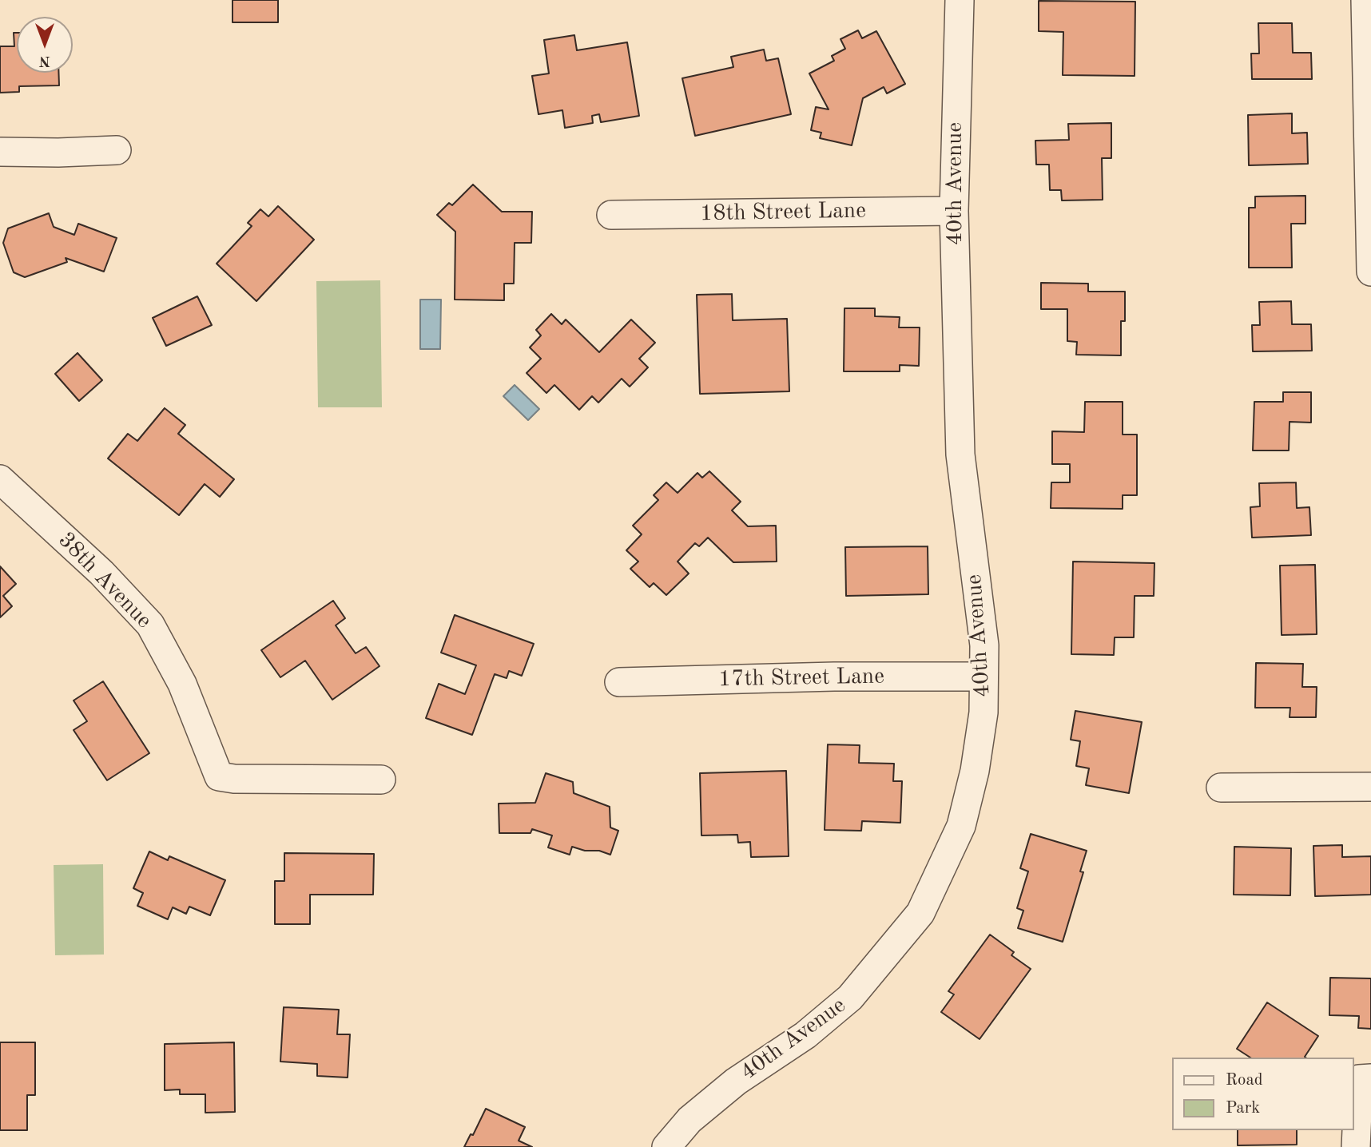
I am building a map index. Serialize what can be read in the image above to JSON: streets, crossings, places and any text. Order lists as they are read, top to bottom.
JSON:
{
  "streets": {
    "street": [
      "40th Avenue",
      "18th Street Lane",
      "38th Avenue",
      "17th Street Lane"
    ]
  },
  "crossings": [
    ["40th Avenue", "18th Street Lane"],
    ["40th Avenue", "17th Street Lane"]
  ],
  "legend": ["Road", "Park"],
  "north": "bottom"
}
